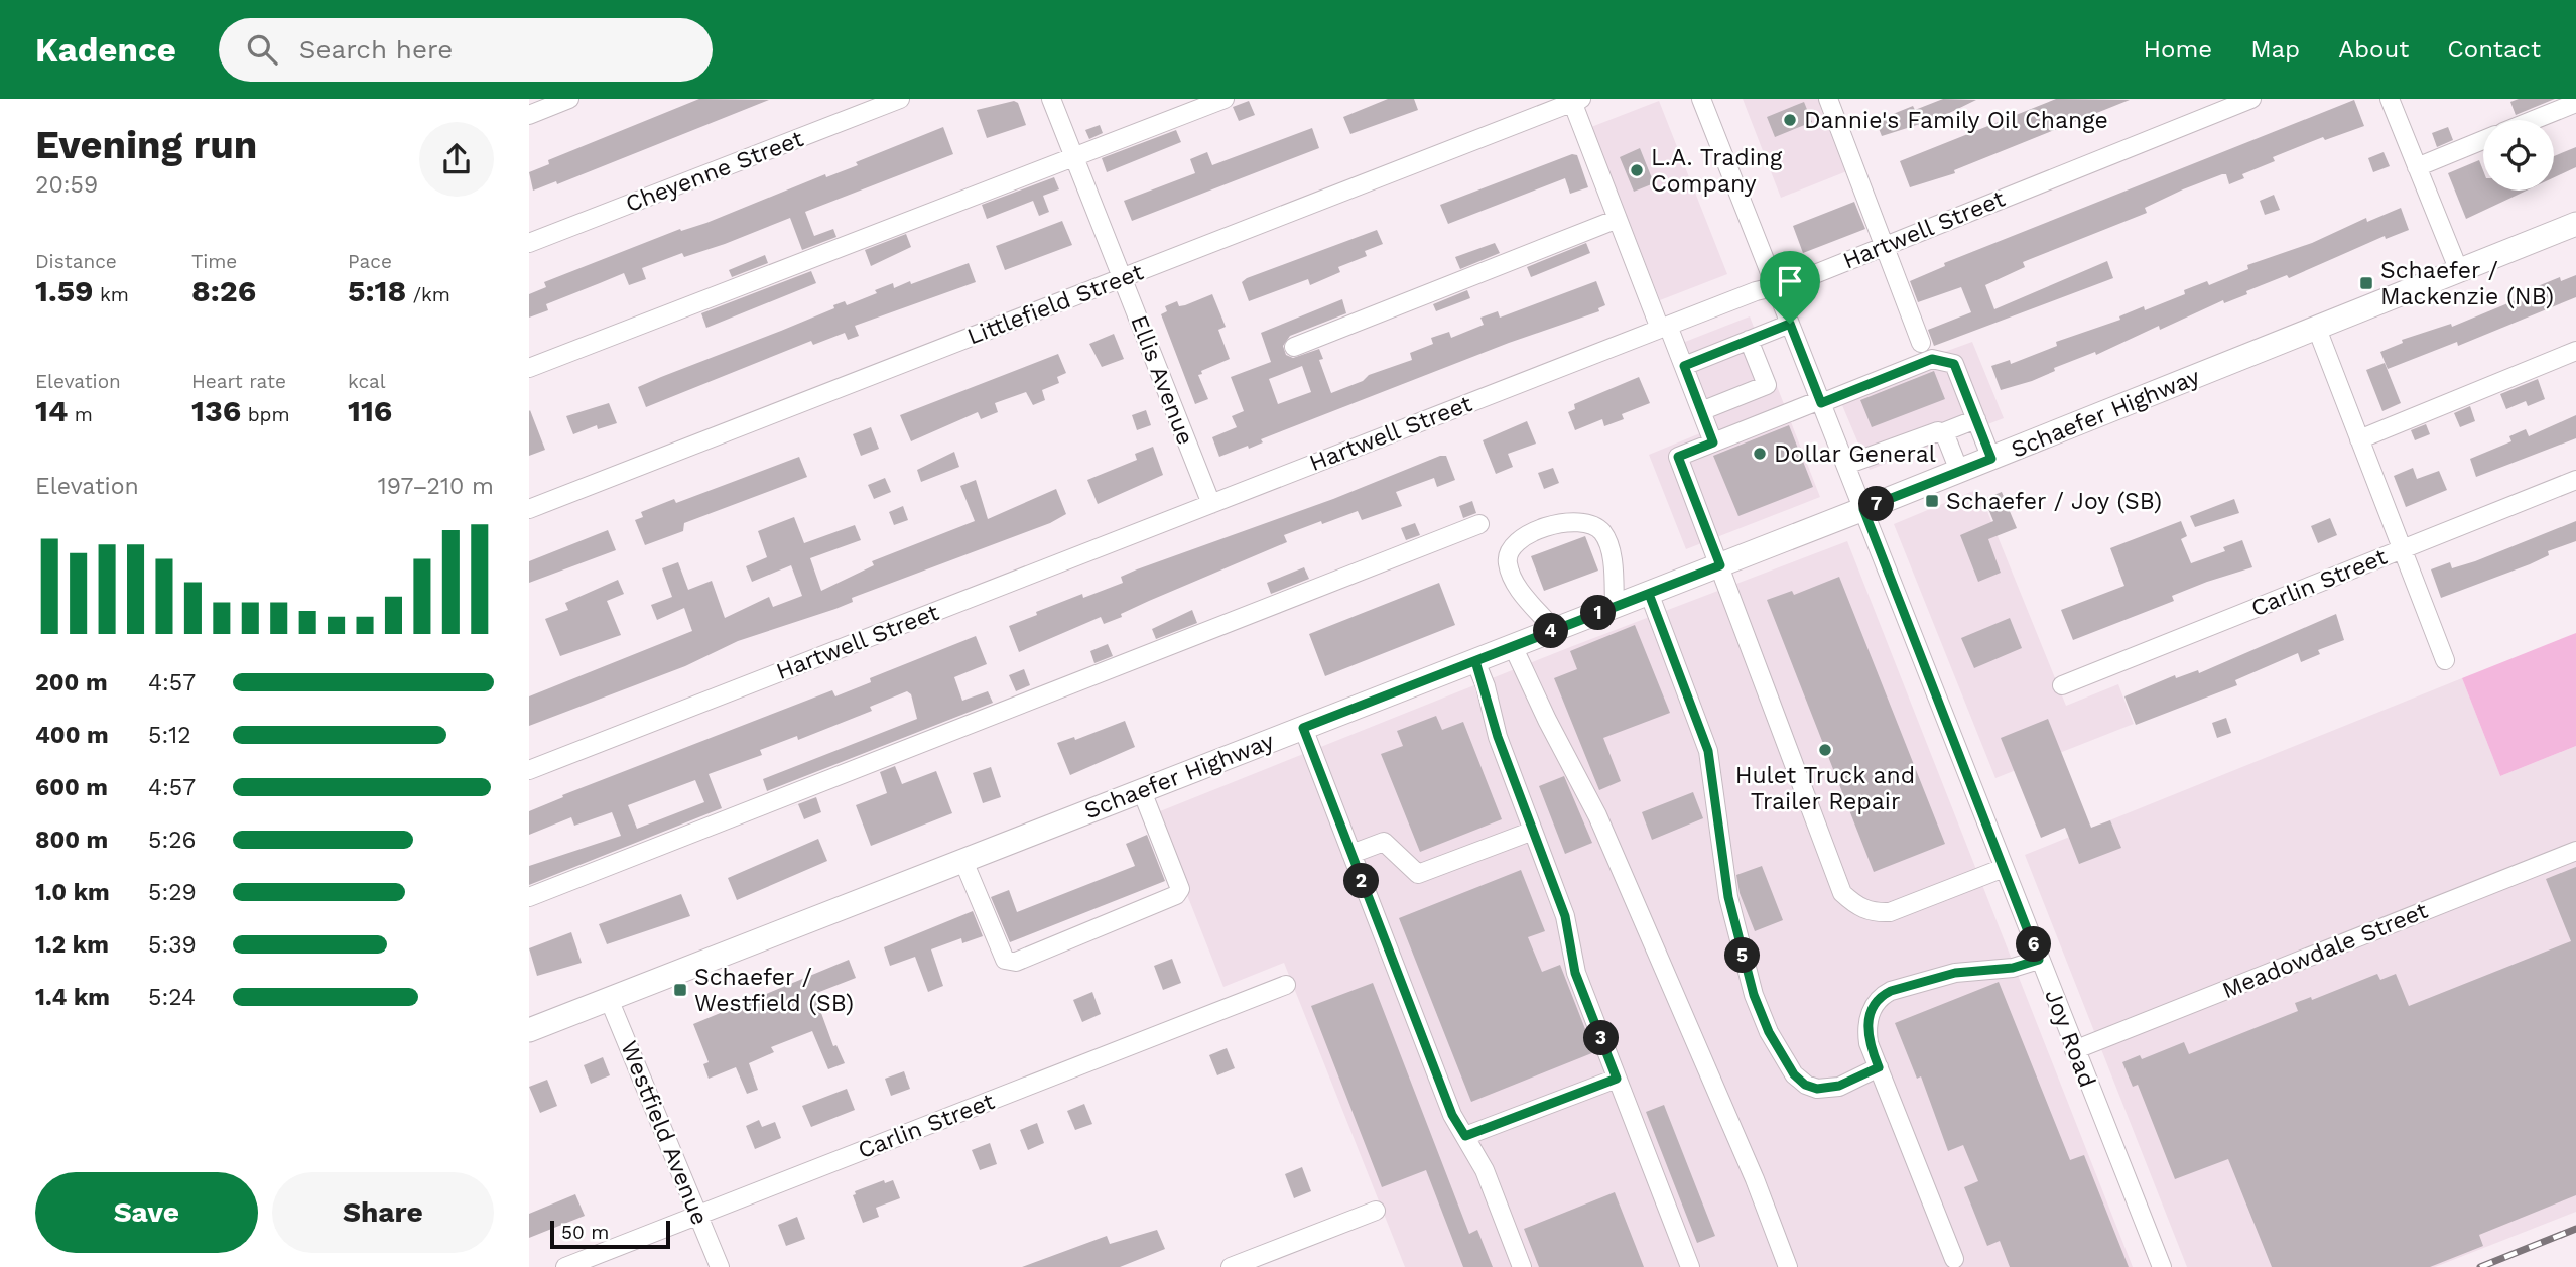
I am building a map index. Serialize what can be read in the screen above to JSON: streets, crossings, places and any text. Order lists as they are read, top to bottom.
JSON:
{
  "streets": {
    "main road": ["Schaefer Highway"],
    "street": [
      "Cheyenne Street",
      "Hartwell Street",
      "Littlefield Street",
      "Ellis Avenue",
      "Carlin Street",
      "Meadowdale Street",
      "Joy Road",
      "Westfield Avenue"
    ]
  },
  "crossings": [
    ["Hartwell Street", "Ellis Avenue"],
    ["Hartwell Street", "Joy Road"],
    ["Littlefield Street", "Ellis Avenue"],
    ["Schaefer Highway", "Joy Road"],
    ["Schaefer Highway", "Westfield Avenue"],
    ["Carlin Street", "Westfield Avenue"],
    ["Meadowdale Street", "Joy Road"]
  ],
  "places": {
    "other": [
      "Dannie's Family Oil Change",
      "L.A. Trading Company",
      "Dollar General",
      "Hulet Truck and Trailer Repair"
    ],
    "transit": ["Schaefer / Mackenzie (NB)", "Schaefer / Joy (SB)", "Schaefer / Westfield (SB)"]
  },
  "scale_bar": "50 m",
  "page": {
    "header": "Kadence",
    "search": "Search here",
    "nav": [
      "Home",
      "Map",
      "About",
      "Contact"
    ],
    "heading": ["Evening run", "20:59"],
    "stats": [
      ["Distance", "1.59 km"],
      ["Time", "8:26"],
      ["Pace", "5:18 /km"],
      ["Elevation", "14 m"],
      ["Heart rate", "136 bpm"],
      ["kcal", "116"]
    ],
    "chart": ["Elevation", "197–210 m"],
    "pins": [
      "7",
      "1",
      "4",
      "2",
      "6",
      "5",
      "3"
    ],
    "list": [
      {
        "name": "200 m",
        "note": "4:57"
      },
      {
        "name": "400 m",
        "note": "5:12"
      },
      {
        "name": "600 m",
        "note": "4:57"
      },
      {
        "name": "800 m",
        "note": "5:26"
      },
      {
        "name": "1.0 km",
        "note": "5:29"
      },
      {
        "name": "1.2 km",
        "note": "5:39"
      },
      {
        "name": "1.4 km",
        "note": "5:24"
      }
    ],
    "buttons": ["Save", "Share"],
    "scale": "50 m"
  }
}
